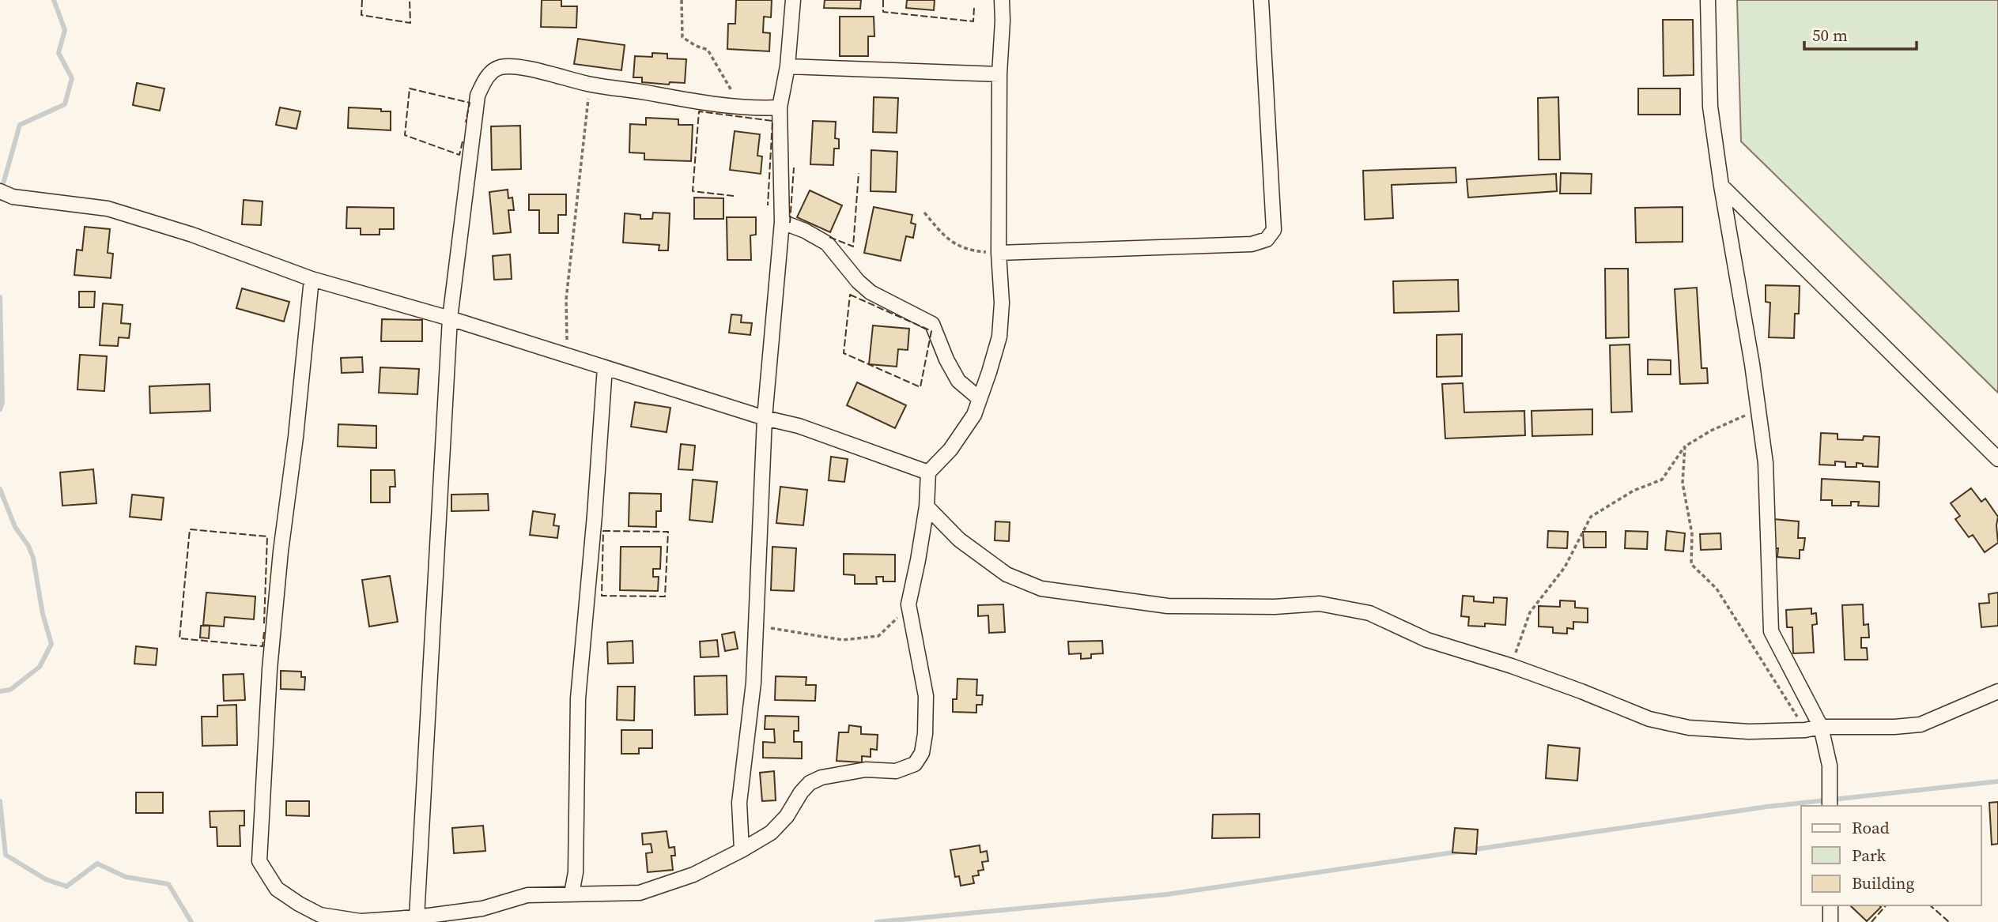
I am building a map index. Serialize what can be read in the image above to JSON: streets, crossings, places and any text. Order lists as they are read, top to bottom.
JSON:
{
  "legend": ["Road", "Park", "Building"],
  "scale_bar": "50 m"
}
